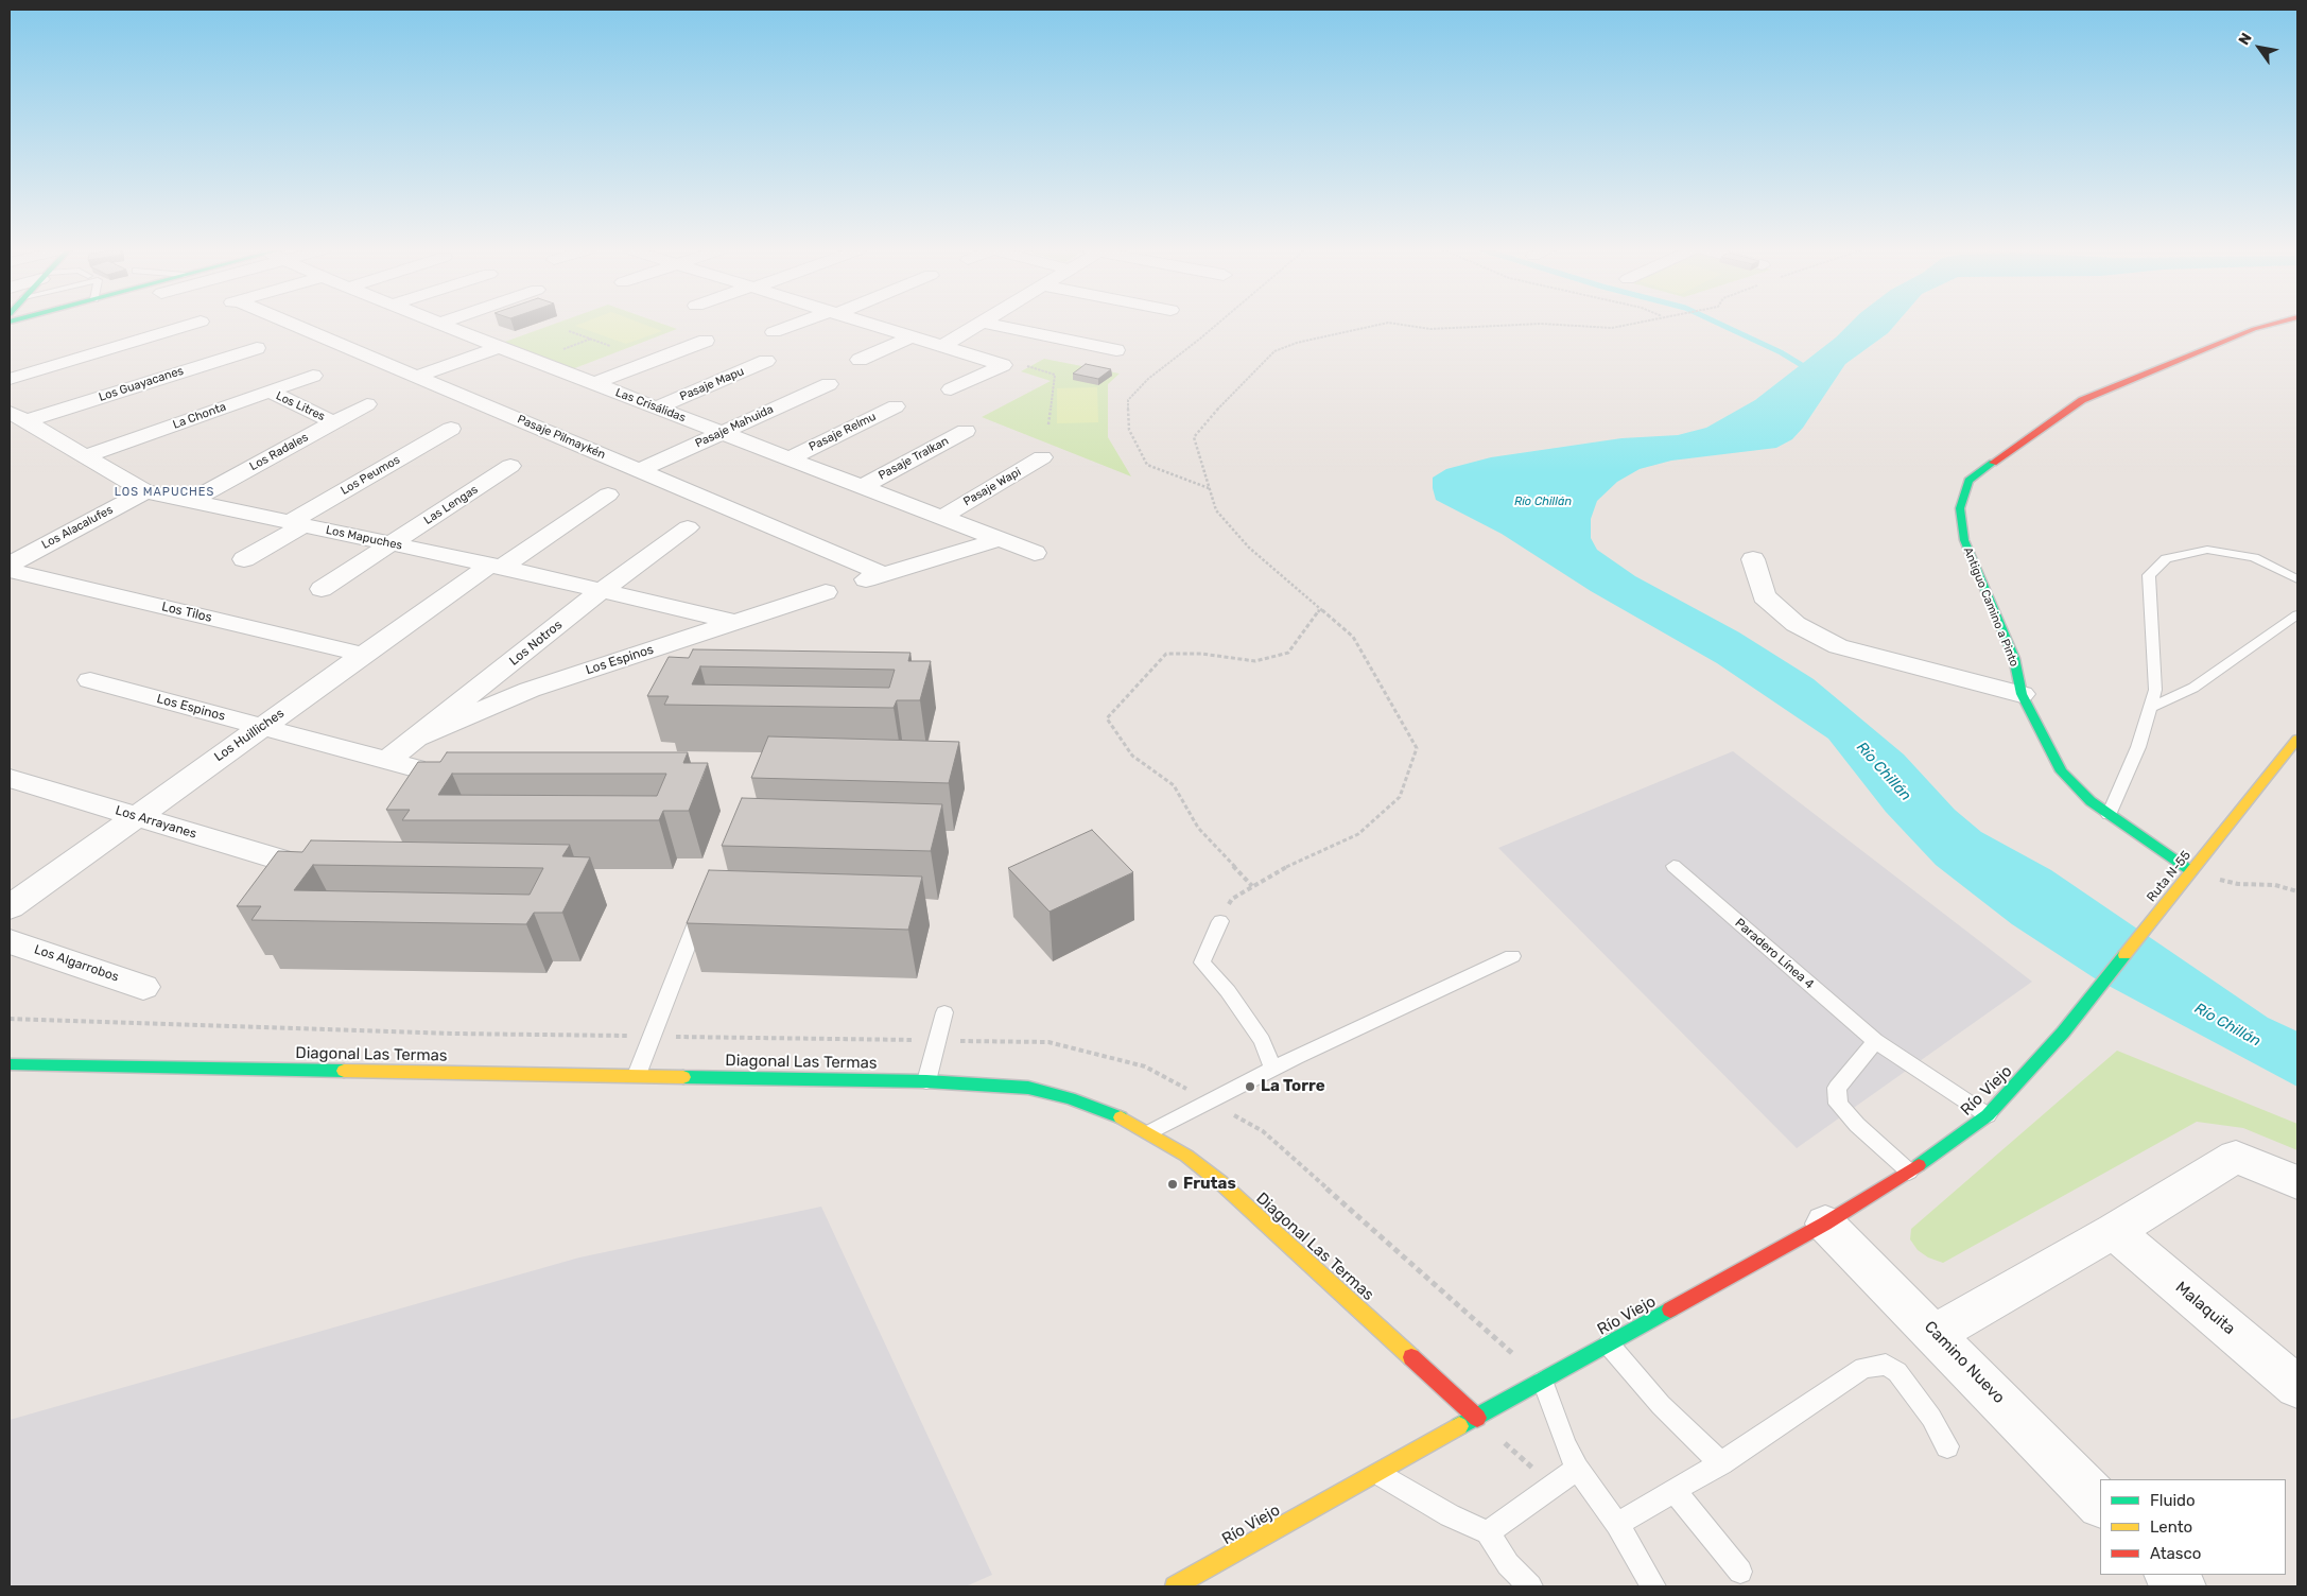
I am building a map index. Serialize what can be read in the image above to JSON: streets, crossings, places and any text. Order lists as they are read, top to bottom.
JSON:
{
  "streets": {
    "main road": [
      "Antiguo Camino a Pinto",
      "Ruta N-55",
      "Diagonal Las Termas",
      "Río Viejo"
    ],
    "street": [
      "Los Guayacanes",
      "Pasaje Mapu",
      "Las Crisálidas",
      "Los Litres",
      "La Chonta",
      "Pasaje Mahuida",
      "Pasaje Relmu",
      "Pasaje Pilmaykén",
      "Los Radales",
      "Pasaje Tralkan",
      "Los Peumos",
      "Pasaje Wapi",
      "Las Lengas",
      "Los Alacalufes",
      "Los Mapuches",
      "Los Tilos",
      "Los Notros",
      "Los Espinos",
      "Los Huilliches",
      "Los Arrayanes",
      "Los Algarrobos",
      "Malaquita",
      "Camino Nuevo"
    ],
    "lane": ["Paradero Línea 4"]
  },
  "crossings": [
    ["Los Guayacanes", "Los Mapuches"],
    ["Pasaje Mapu", "Las Crisálidas"],
    ["Las Crisálidas", "Pasaje Mahuida"],
    ["Las Crisálidas", "Pasaje Relmu"],
    ["Las Crisálidas", "Pasaje Tralkan"],
    ["Las Crisálidas", "Pasaje Wapi"],
    ["Los Litres", "La Chonta"],
    ["Los Litres", "Los Radales"],
    ["La Chonta", "Los Mapuches"],
    ["Pasaje Mahuida", "Pasaje Pilmaykén"],
    ["Los Radales", "Los Mapuches"],
    ["Los Peumos", "Los Mapuches"],
    ["Las Lengas", "Los Mapuches"],
    ["Los Alacalufes", "Los Mapuches"],
    ["Los Mapuches", "Los Notros"],
    ["Los Mapuches", "Los Espinos"],
    ["Los Mapuches", "Los Huilliches"],
    ["Antiguo Camino a Pinto", "Ruta N-55"],
    ["Los Tilos", "Los Huilliches"],
    ["Los Notros", "Los Espinos"],
    ["Los Espinos", "Los Huilliches"],
    ["Los Huilliches", "Los Arrayanes"],
    ["Ruta N-55", "Río Viejo"],
    ["Paradero Línea 4", "Río Viejo"],
    ["Diagonal Las Termas", "Río Viejo"],
    ["Río Viejo", "Camino Nuevo"]
  ],
  "districts": ["LOS MAPUCHES"],
  "water": ["Río Chillán"],
  "places": ["La Torre", "Frutas"],
  "legend": ["Fluido", "Lento", "Atasco"],
  "north": "top left"
}
